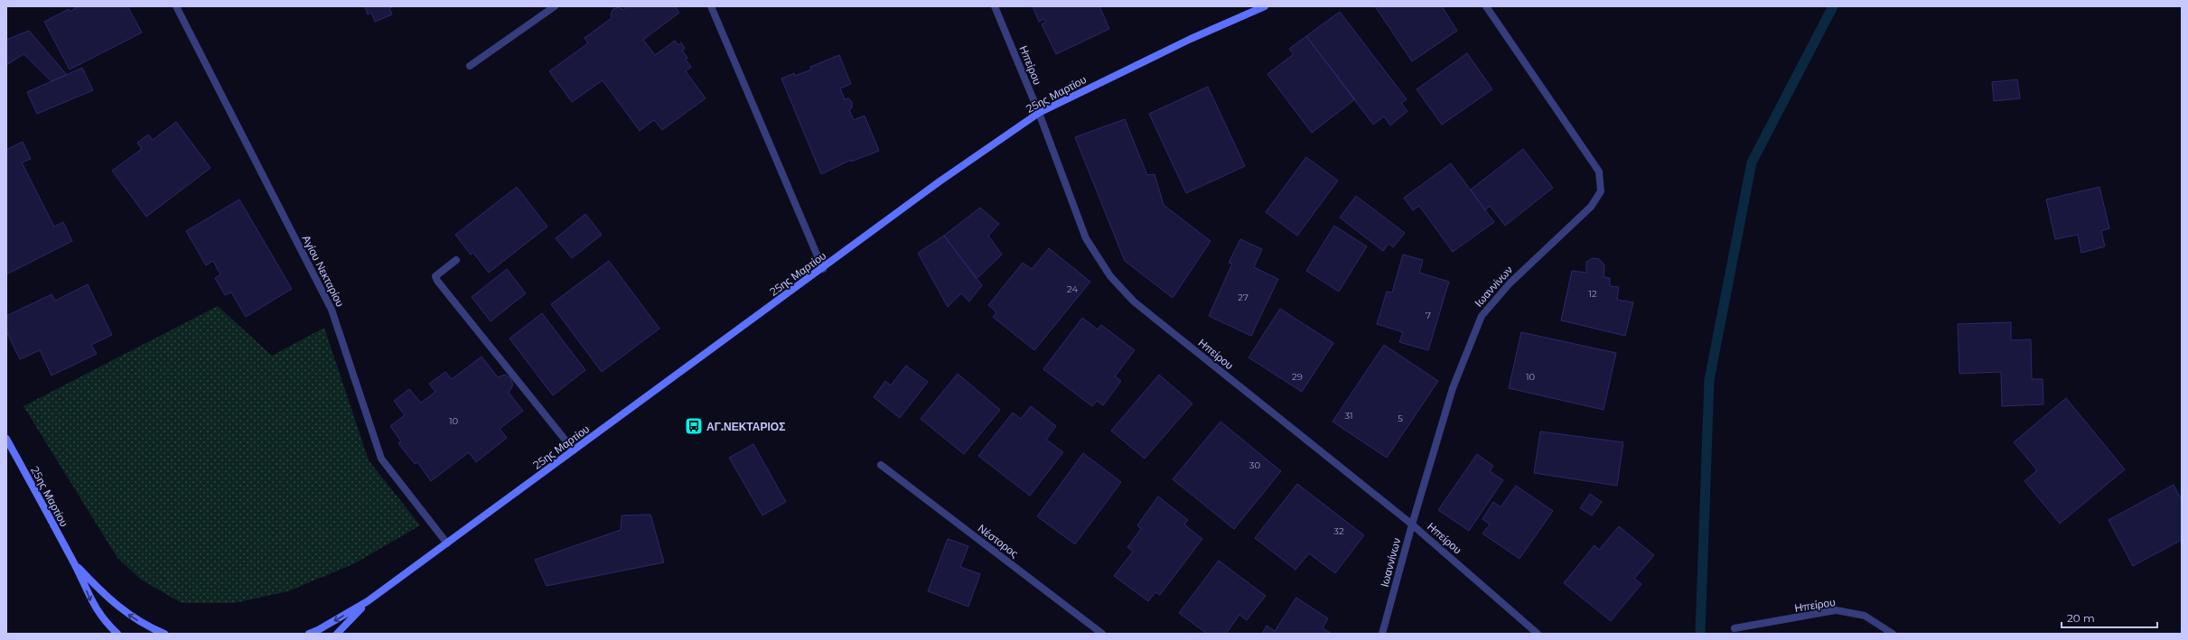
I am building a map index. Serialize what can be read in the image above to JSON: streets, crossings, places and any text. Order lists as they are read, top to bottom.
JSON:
{
  "streets": {
    "main road": ["25ης Μαρτίου"],
    "street": [
      "Ηπείρου",
      "Αγίου Νεκταρίου",
      "Ιωαννίνων",
      "Νέστορος"
    ]
  },
  "crossings": [
    ["Ηπείρου", "25ης Μαρτίου"],
    ["Ηπείρου", "Ιωαννίνων"],
    ["25ης Μαρτίου", "Αγίου Νεκταρίου"]
  ],
  "places": {
    "bus stop": ["ΑΓ.ΝΕΚΤΑΡΙΟΣ"]
  },
  "house_numbers": [
    "24",
    "12",
    "27",
    "7",
    "29",
    "10",
    "31",
    "5",
    "10",
    "30",
    "32"
  ],
  "scale_bar": "20 m"
}
